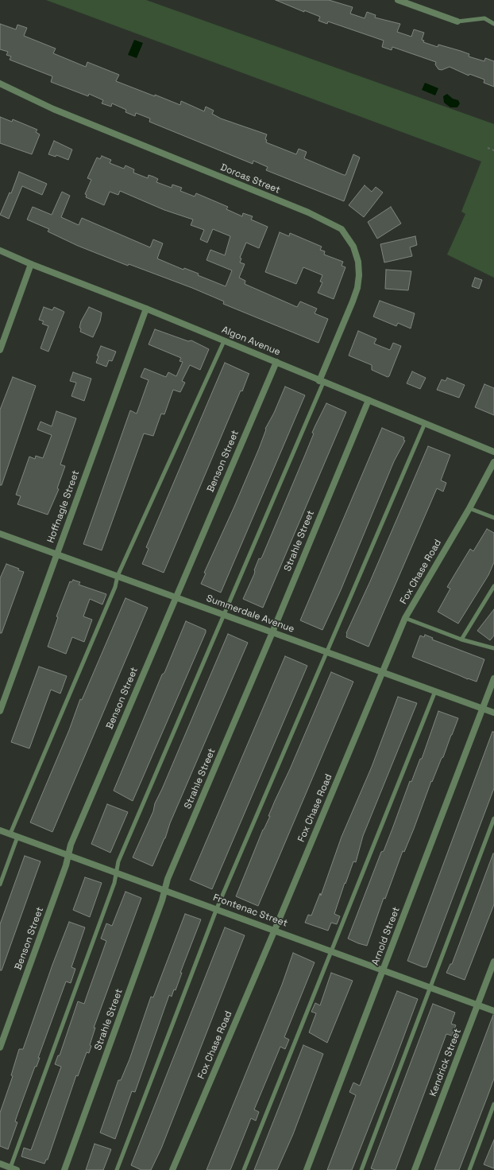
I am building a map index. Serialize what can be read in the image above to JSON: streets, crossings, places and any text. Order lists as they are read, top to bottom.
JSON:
{
  "streets": {
    "street": [
      "Dorcas Street",
      "Algon Avenue",
      "Benson Street",
      "Hoffnagle Street",
      "Strahle Street",
      "Fox Chase Road",
      "Summerdale Avenue",
      "Frontenac Street",
      "Arnold Street",
      "Kendrick Street"
    ]
  },
  "crossings": [
    ["Dorcas Street", "Algon Avenue"],
    ["Algon Avenue", "Benson Street"],
    ["Algon Avenue", "Hoffnagle Street"],
    ["Algon Avenue", "Strahle Street"],
    ["Benson Street", "Summerdale Avenue"],
    ["Benson Street", "Frontenac Street"],
    ["Hoffnagle Street", "Summerdale Avenue"],
    ["Strahle Street", "Summerdale Avenue"],
    ["Strahle Street", "Frontenac Street"],
    ["Fox Chase Road", "Summerdale Avenue"],
    ["Fox Chase Road", "Frontenac Street"],
    ["Summerdale Avenue", "Arnold Street"],
    ["Frontenac Street", "Arnold Street"],
    ["Frontenac Street", "Kendrick Street"]
  ]
}
